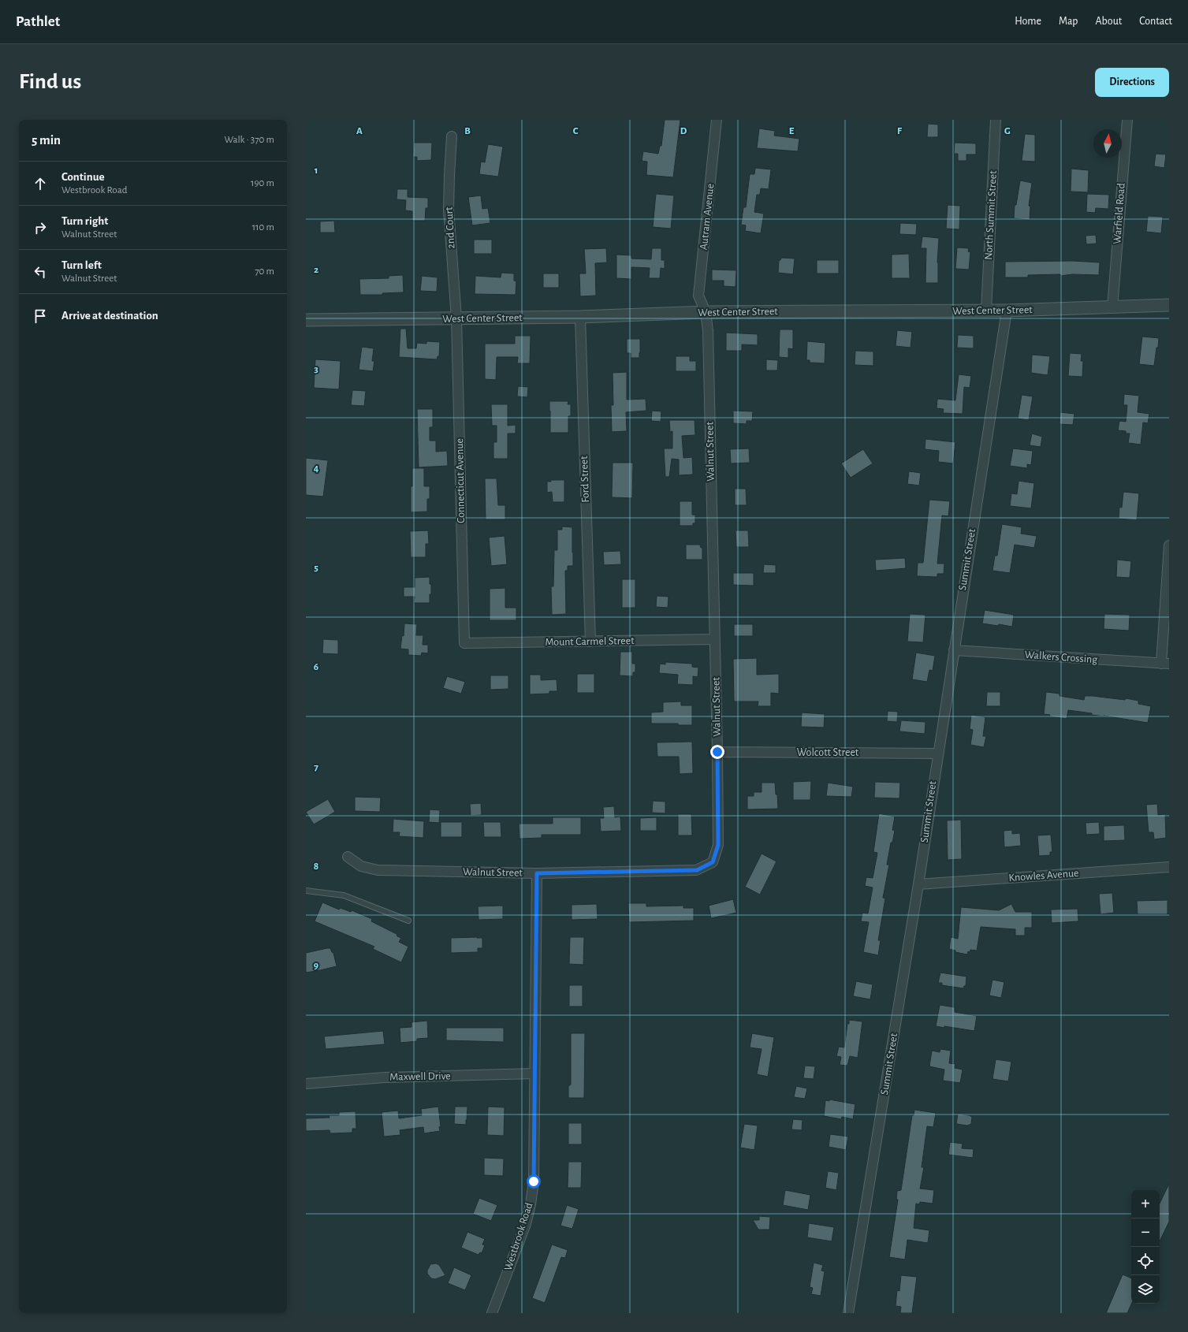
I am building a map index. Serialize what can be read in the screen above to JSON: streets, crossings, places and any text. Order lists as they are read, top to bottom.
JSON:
{
  "streets": {
    "street": [
      "Warfield Road",
      "North Summit Street",
      "Autram Avenue",
      "2nd Court",
      "West Center Street",
      "Walnut Street",
      "Ford Street",
      "Connecticut Avenue",
      "Summit Street",
      "Mount Carmel Street",
      "Walkers Crossing",
      "Wolcott Street",
      "Knowles Avenue",
      "Maxwell Drive",
      "Westbrook Road"
    ]
  },
  "crossings": [
    ["Warfield Road", "West Center Street"],
    ["North Summit Street", "West Center Street"],
    ["Autram Avenue", "West Center Street"],
    ["Autram Avenue", "Walnut Street"],
    ["2nd Court", "West Center Street"],
    ["2nd Court", "Connecticut Avenue"],
    ["West Center Street", "Walnut Street"],
    ["West Center Street", "Ford Street"],
    ["West Center Street", "Connecticut Avenue"],
    ["West Center Street", "Summit Street"],
    ["Walnut Street", "Mount Carmel Street"],
    ["Walnut Street", "Wolcott Street"],
    ["Walnut Street", "Westbrook Road"],
    ["Ford Street", "Mount Carmel Street"],
    ["Connecticut Avenue", "Mount Carmel Street"],
    ["Summit Street", "Walkers Crossing"],
    ["Summit Street", "Wolcott Street"],
    ["Summit Street", "Knowles Avenue"],
    ["Maxwell Drive", "Westbrook Road"]
  ],
  "north": "top",
  "page": {
    "header": "Pathlet",
    "nav": [
      "Home",
      "Map",
      "About",
      "Contact"
    ],
    "buttons": "Directions",
    "title": "Find us",
    "heading": ["5 min", "Walk · 370 m"],
    "list": [
      ["Continue", "Westbrook Road", "190 m"],
      ["Turn right", "Walnut Street", "110 m"],
      ["Turn left", "Walnut Street", "70 m"],
      "Arrive at destination"
    ],
    "map_buttons": ["+", "−"]
  },
  "grid": {
    "columns": [
      "A",
      "B",
      "C",
      "D",
      "E",
      "F",
      "G"
    ],
    "rows": [
      "1",
      "2",
      "3",
      "4",
      "5",
      "6",
      "7",
      "8",
      "9"
    ]
  }
}
